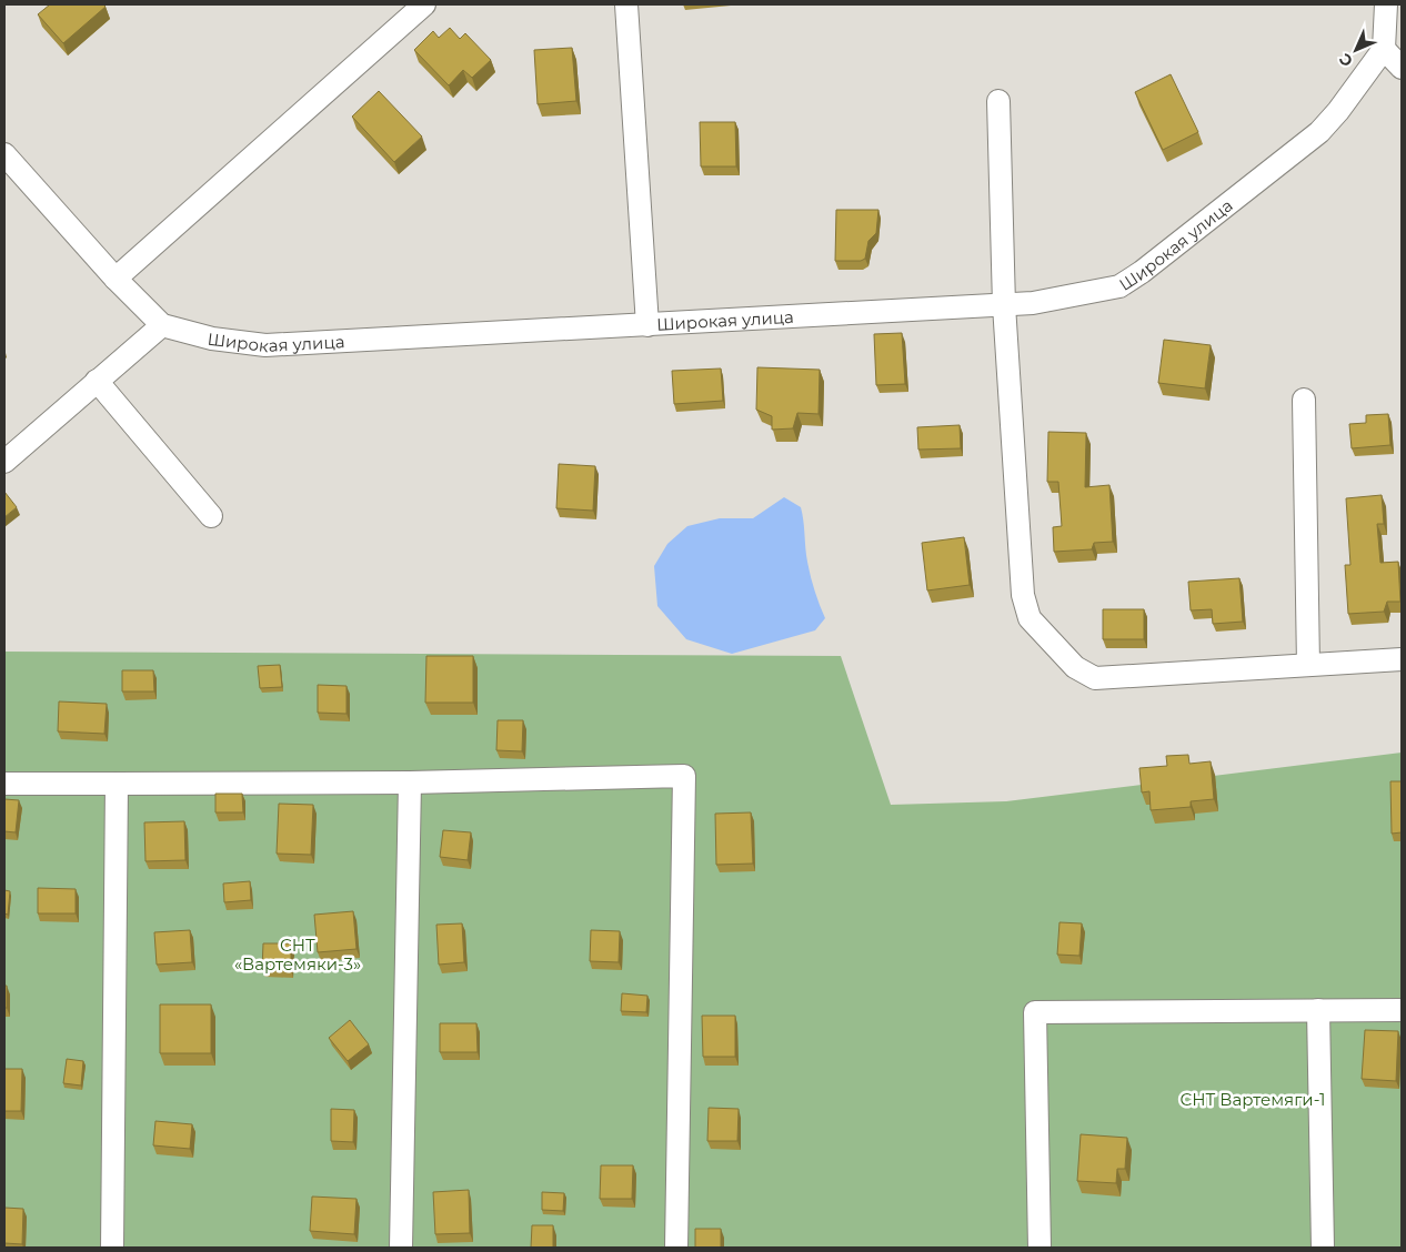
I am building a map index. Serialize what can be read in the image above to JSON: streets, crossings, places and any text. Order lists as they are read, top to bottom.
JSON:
{
  "streets": {
    "street": ["Широкая улица"]
  },
  "parks": ["СНТ «Вартемяки-3»", "СНТ Вартемяги-1"],
  "north": "bottom left"
}
